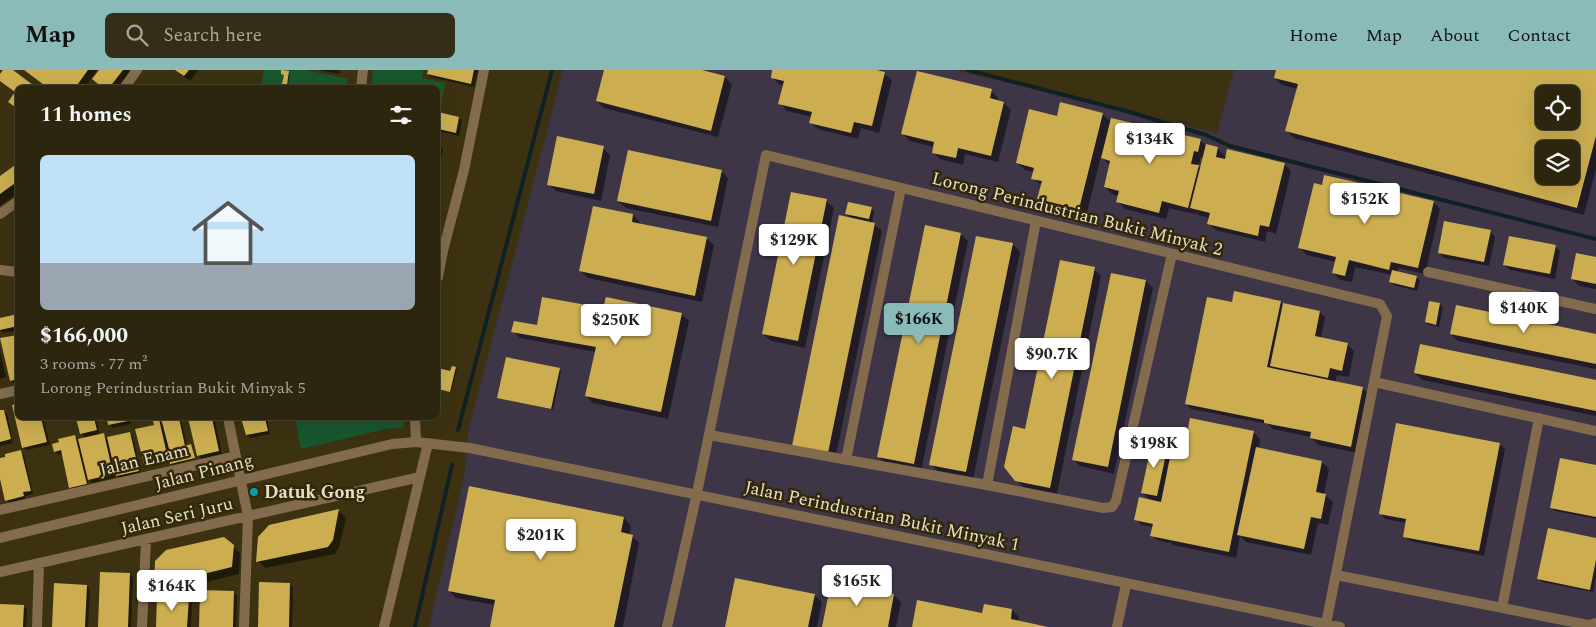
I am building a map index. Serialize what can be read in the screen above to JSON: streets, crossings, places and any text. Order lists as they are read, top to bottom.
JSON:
{
  "streets": {
    "street": [
      "Lorong Perindustrian Bukit Minyak 2",
      "Jalan Enam",
      "Jalan Pinang",
      "Jalan Seri Juru",
      "Jalan Perindustrian Bukit Minyak 1"
    ]
  },
  "crossings": [
    ["Jalan Pinang", "Jalan Perindustrian Bukit Minyak 1"]
  ],
  "places": ["Datuk Gong"],
  "page": {
    "header": "Map",
    "search": "Search here",
    "nav": [
      "Home",
      "Map",
      "About",
      "Contact"
    ],
    "heading": "11 homes",
    "price": [
      "$134K",
      "$152K",
      "$129K",
      "$140K",
      "$166K",
      "$250K",
      "$90.7K",
      "$198K",
      "$201K",
      "$165K",
      "$164K"
    ],
    "list": [
      {
        "name": "$166,000",
        "note": "3 rooms · 77 m² · Lorong Perindustrian Bukit Minyak 5"
      }
    ]
  }
}
